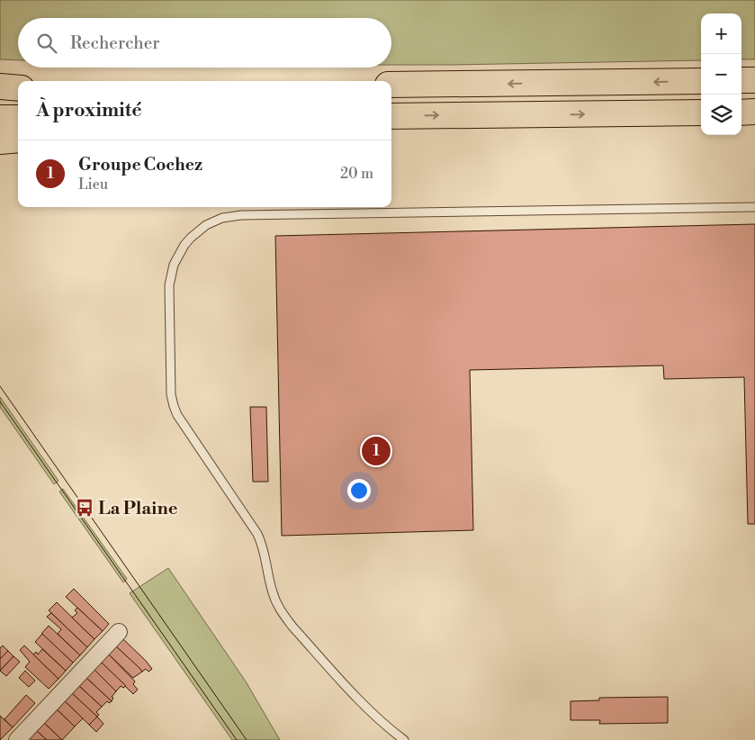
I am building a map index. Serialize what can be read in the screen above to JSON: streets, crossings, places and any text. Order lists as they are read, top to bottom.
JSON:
{
  "places": {
    "bus stop": ["La Plaine"]
  },
  "page": {
    "map_buttons": ["+", "−"],
    "search": "Rechercher",
    "heading": "À proximité",
    "list": [
      {
        "mark": "1",
        "name": "Groupe Cochez",
        "note": "Lieu",
        "value": "20 m"
      }
    ],
    "pins": "1"
  }
}
